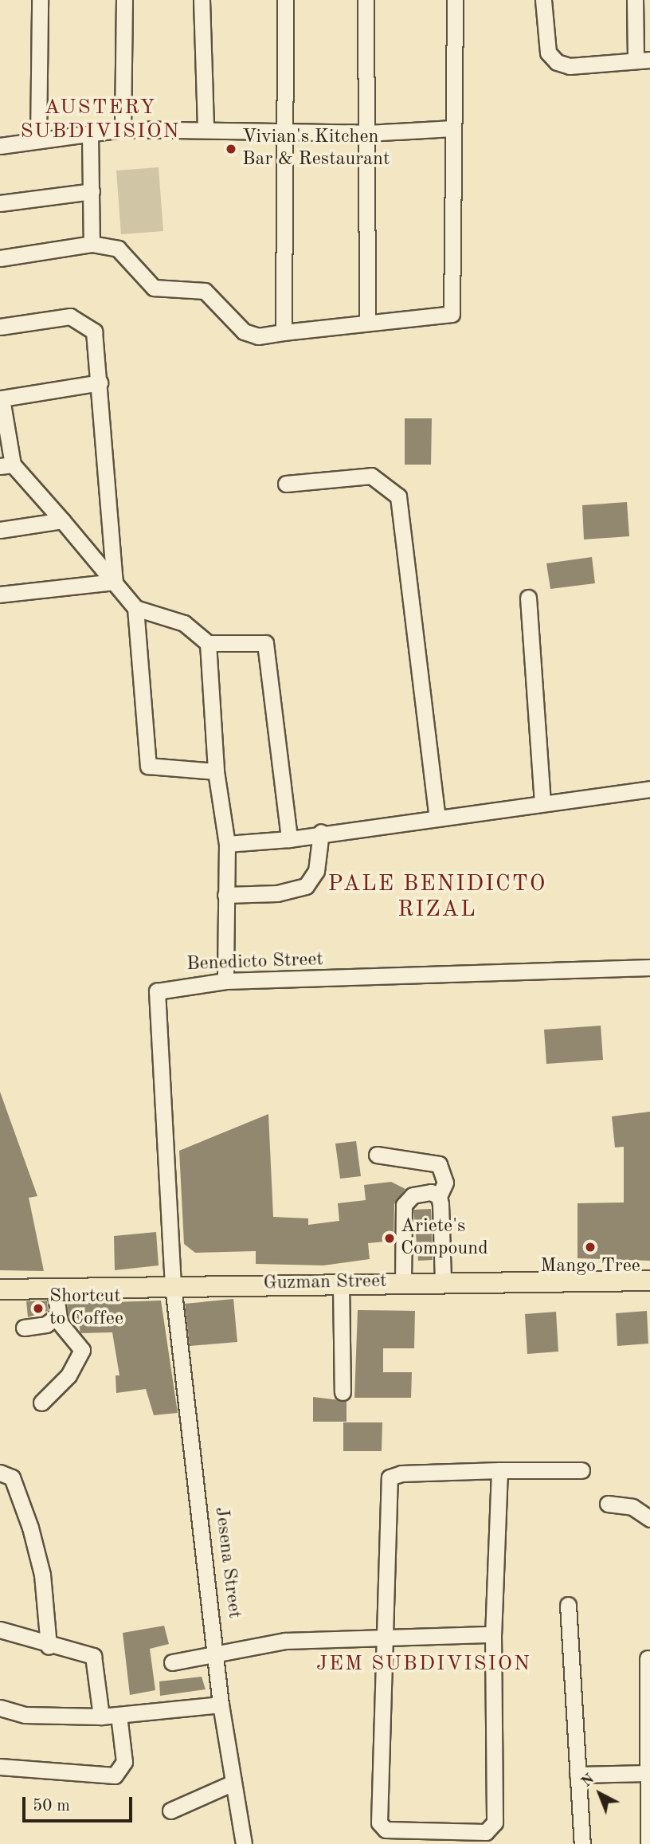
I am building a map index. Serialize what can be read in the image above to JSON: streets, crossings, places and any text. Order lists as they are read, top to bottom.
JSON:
{
  "streets": {
    "main road": ["Guzman Street"],
    "street": ["Benedicto Street", "Jesena Street"]
  },
  "crossings": [
    ["Benedicto Street", "Guzman Street"],
    ["Benedicto Street", "Jesena Street"],
    ["Guzman Street", "Jesena Street"]
  ],
  "districts": ["AUSTERY SUBDIVISION", "PALE BENIDICTO RIZAL", "JEM SUBDIVISION"],
  "places": [
    "Vivian's Kitchen Bar & Restaurant",
    "Ariete's Compound",
    "Mango Tree",
    "Shortcut to Coffee"
  ],
  "scale_bar": "50 m",
  "north": "top left"
}
